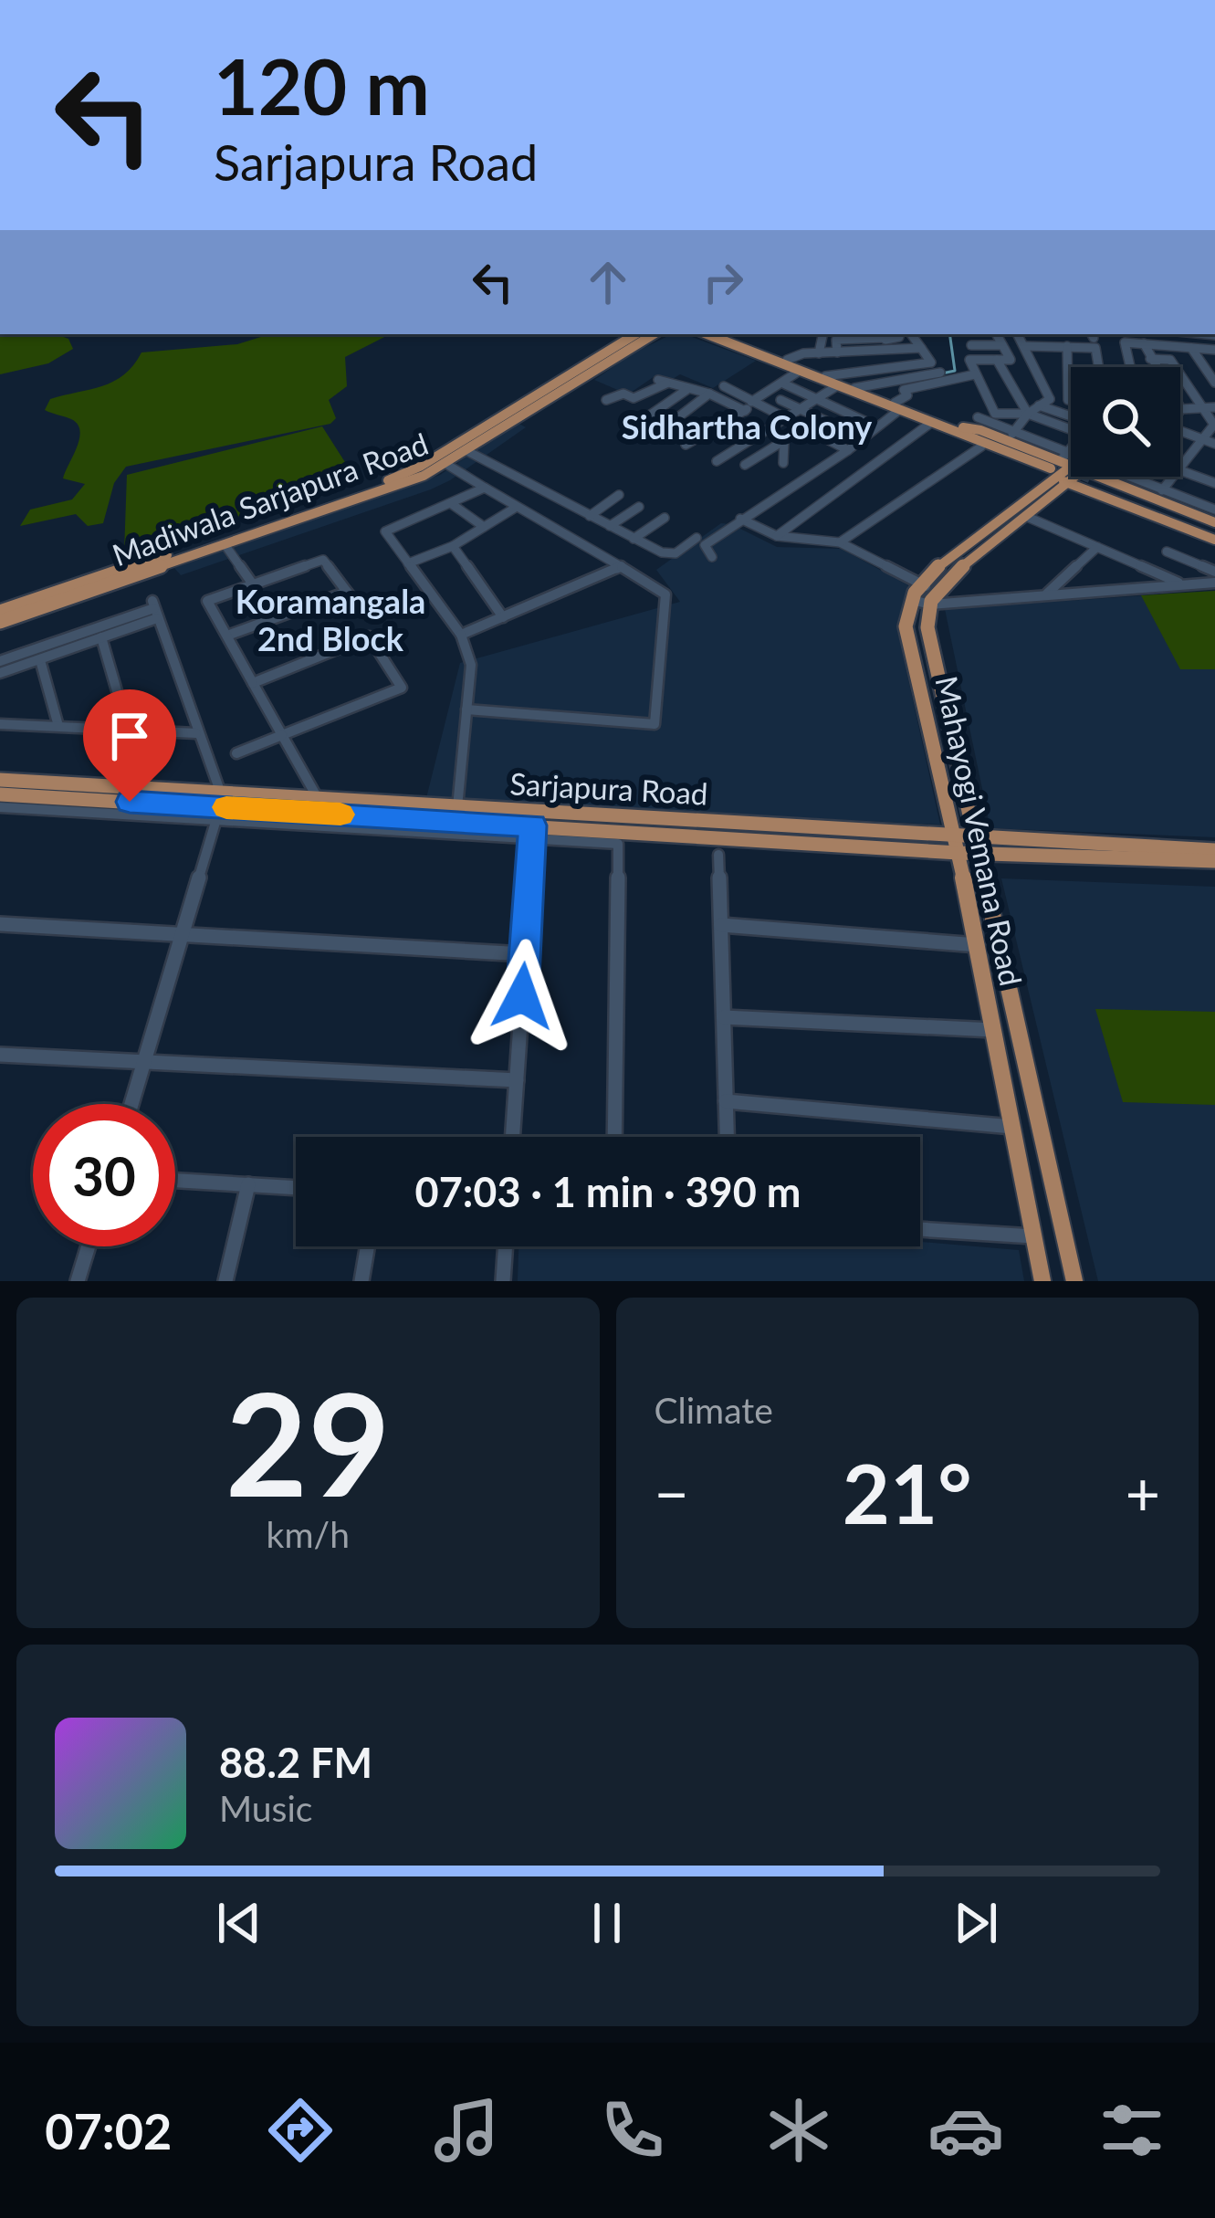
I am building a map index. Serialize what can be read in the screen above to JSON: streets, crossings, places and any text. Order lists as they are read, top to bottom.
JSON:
{
  "streets": {
    "main road": ["Madiwala Sarjapura Road", "Sarjapura Road", "Mahayogi Vemana Road"]
  },
  "crossings": [
    ["Sarjapura Road", "Mahayogi Vemana Road"]
  ],
  "districts": ["Sidhartha Colony", "Koramangala 2nd Block"],
  "page": {
    "turn": ["120 m", "Sarjapura Road"],
    "limit": "30",
    "trip": "07:03 · 1 min · 390 m",
    "tile": [
      ["29", "km/h"],
      "Climate"
    ],
    "heat": ["−", "21°", "+"],
    "song": ["88.2 FM", "Music"],
    "tabs": "07:02"
  }
}
